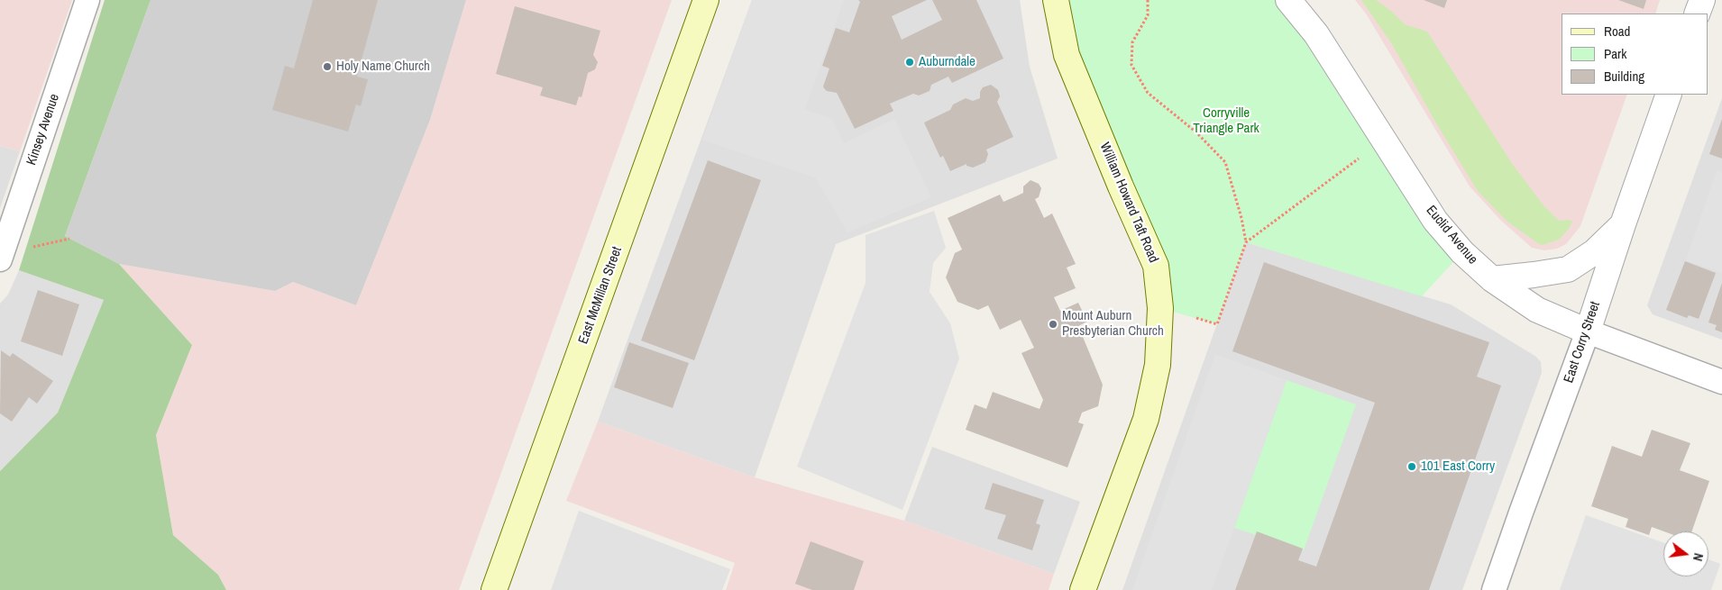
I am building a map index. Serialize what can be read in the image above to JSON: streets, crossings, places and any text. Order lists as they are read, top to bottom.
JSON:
{
  "streets": {
    "main road": ["William Howard Taft Road", "East McMillan Street"],
    "street": ["Kinsey Avenue", "Euclid Avenue", "East Corry Street"]
  },
  "crossings": [
    ["Euclid Avenue", "East Corry Street"]
  ],
  "parks": ["Corryville Triangle Park"],
  "places": [
    "Auburndale",
    "Holy Name Church",
    "Mount Auburn Presbyterian Church",
    "101 East Corry"
  ],
  "legend": ["Road", "Park", "Building"],
  "north": "right"
}
